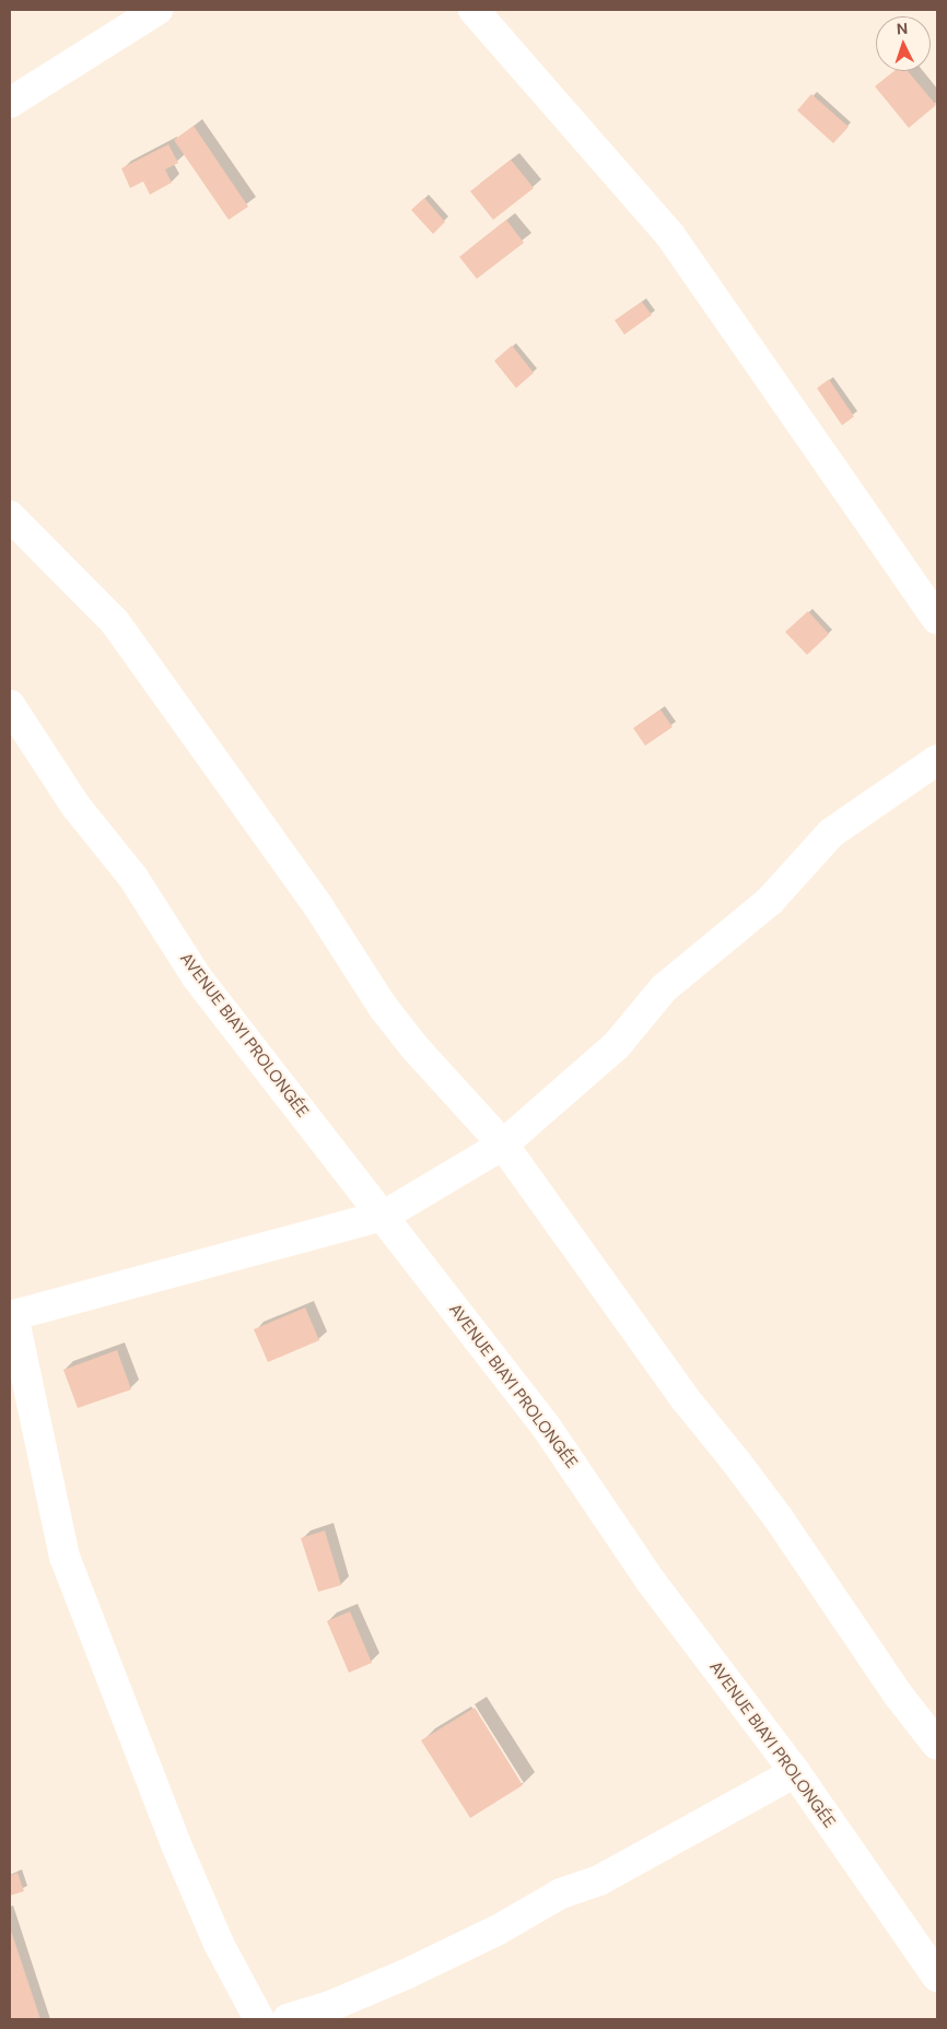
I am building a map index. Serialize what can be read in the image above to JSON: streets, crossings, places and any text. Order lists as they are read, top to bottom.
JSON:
{
  "streets": {
    "street": ["AVENUE BIAYI PROLONGÉE"]
  },
  "north": "top"
}
